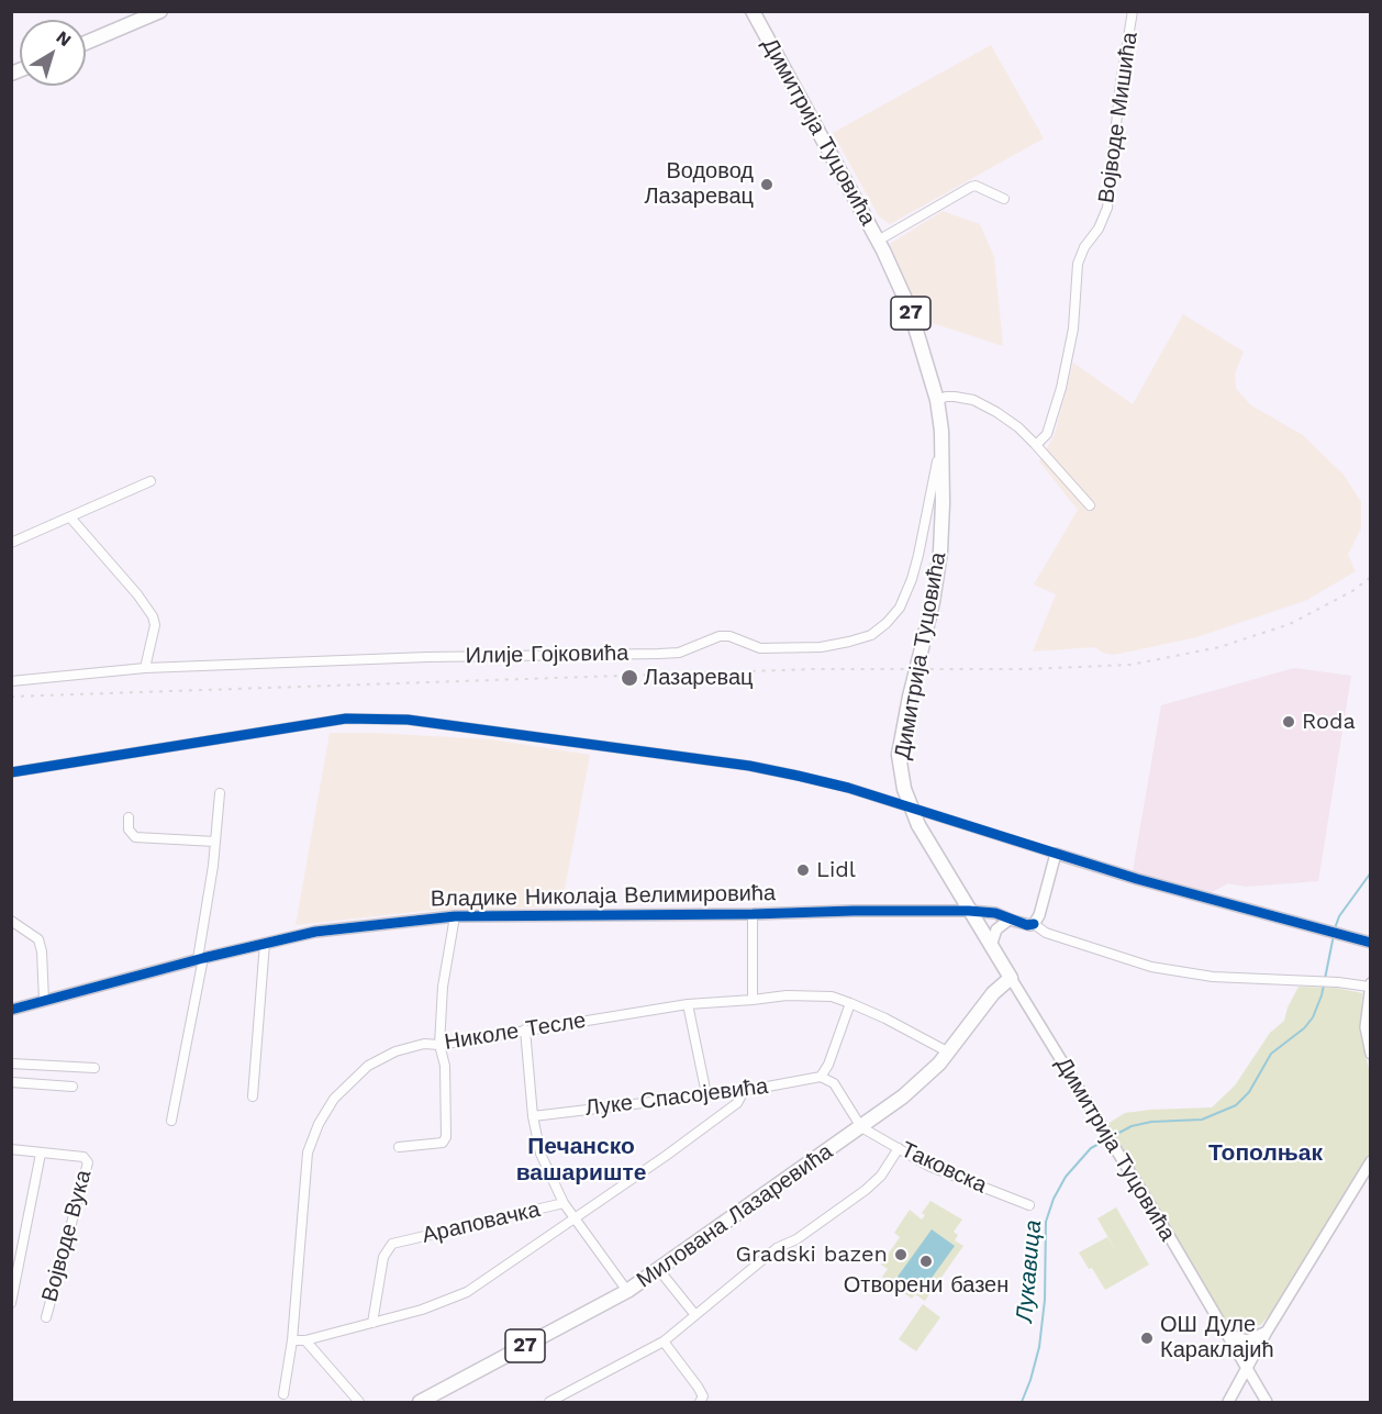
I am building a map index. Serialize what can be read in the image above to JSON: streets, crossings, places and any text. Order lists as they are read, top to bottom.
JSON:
{
  "streets": {
    "main road": ["Димитрија Туцовића", "27", "Милована Лазаревића"],
    "street": [
      "Војводе Мишића",
      "Илије Гојковића",
      "Владике Николаја Велимировића",
      "Николе Тесле",
      "Луке Спасојевића",
      "Таковска",
      "Араповачка",
      "Војводе Вука"
    ]
  },
  "crossings": [
    ["Димитрија Туцовића", "Илије Гојковића"],
    ["Димитрија Туцовића", "Владике Николаја Велимировића"],
    ["Димитрија Туцовића", "Милована Лазаревића"],
    ["Николе Тесле", "Милована Лазаревића"],
    ["Таковска", "Милована Лазаревића"]
  ],
  "districts": ["Печанско вашариште", "Тополњак"],
  "water": ["Лукавица"],
  "places": [
    "Водовод Лазаревац",
    "Лазаревац",
    "Roda",
    "Lidl",
    "Gradski bazen",
    "Отворени базен",
    "ОШ Дуле Караклајић"
  ],
  "north": "top right"
}
